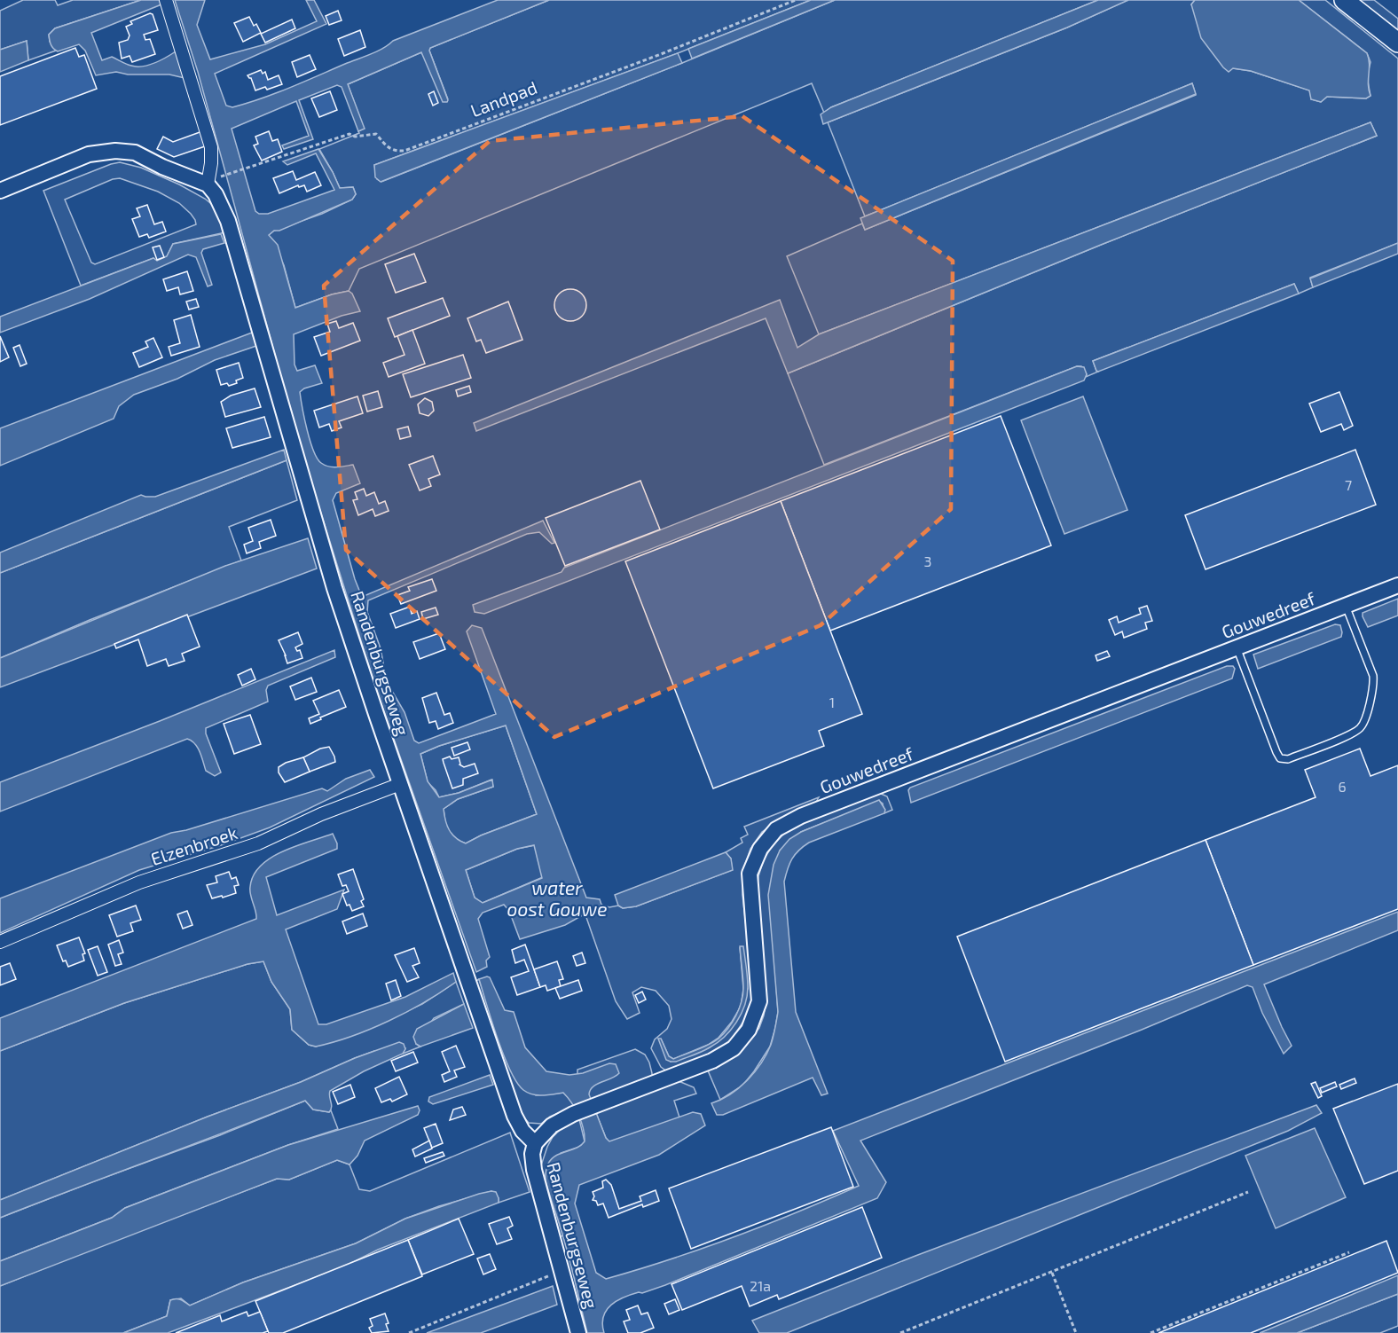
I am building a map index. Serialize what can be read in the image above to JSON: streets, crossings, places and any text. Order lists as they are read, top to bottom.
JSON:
{
  "streets": {
    "street": ["Gouwedreef", "Randenburgseweg", "Elzenbroek"],
    "path": ["Landpad"]
  },
  "crossings": [
    ["Gouwedreef", "Randenburgseweg"],
    ["Randenburgseweg", "Elzenbroek"]
  ],
  "water": ["water oost Gouwe"],
  "house_numbers": [
    "7",
    "3",
    "1",
    "6",
    "21a"
  ]
}
